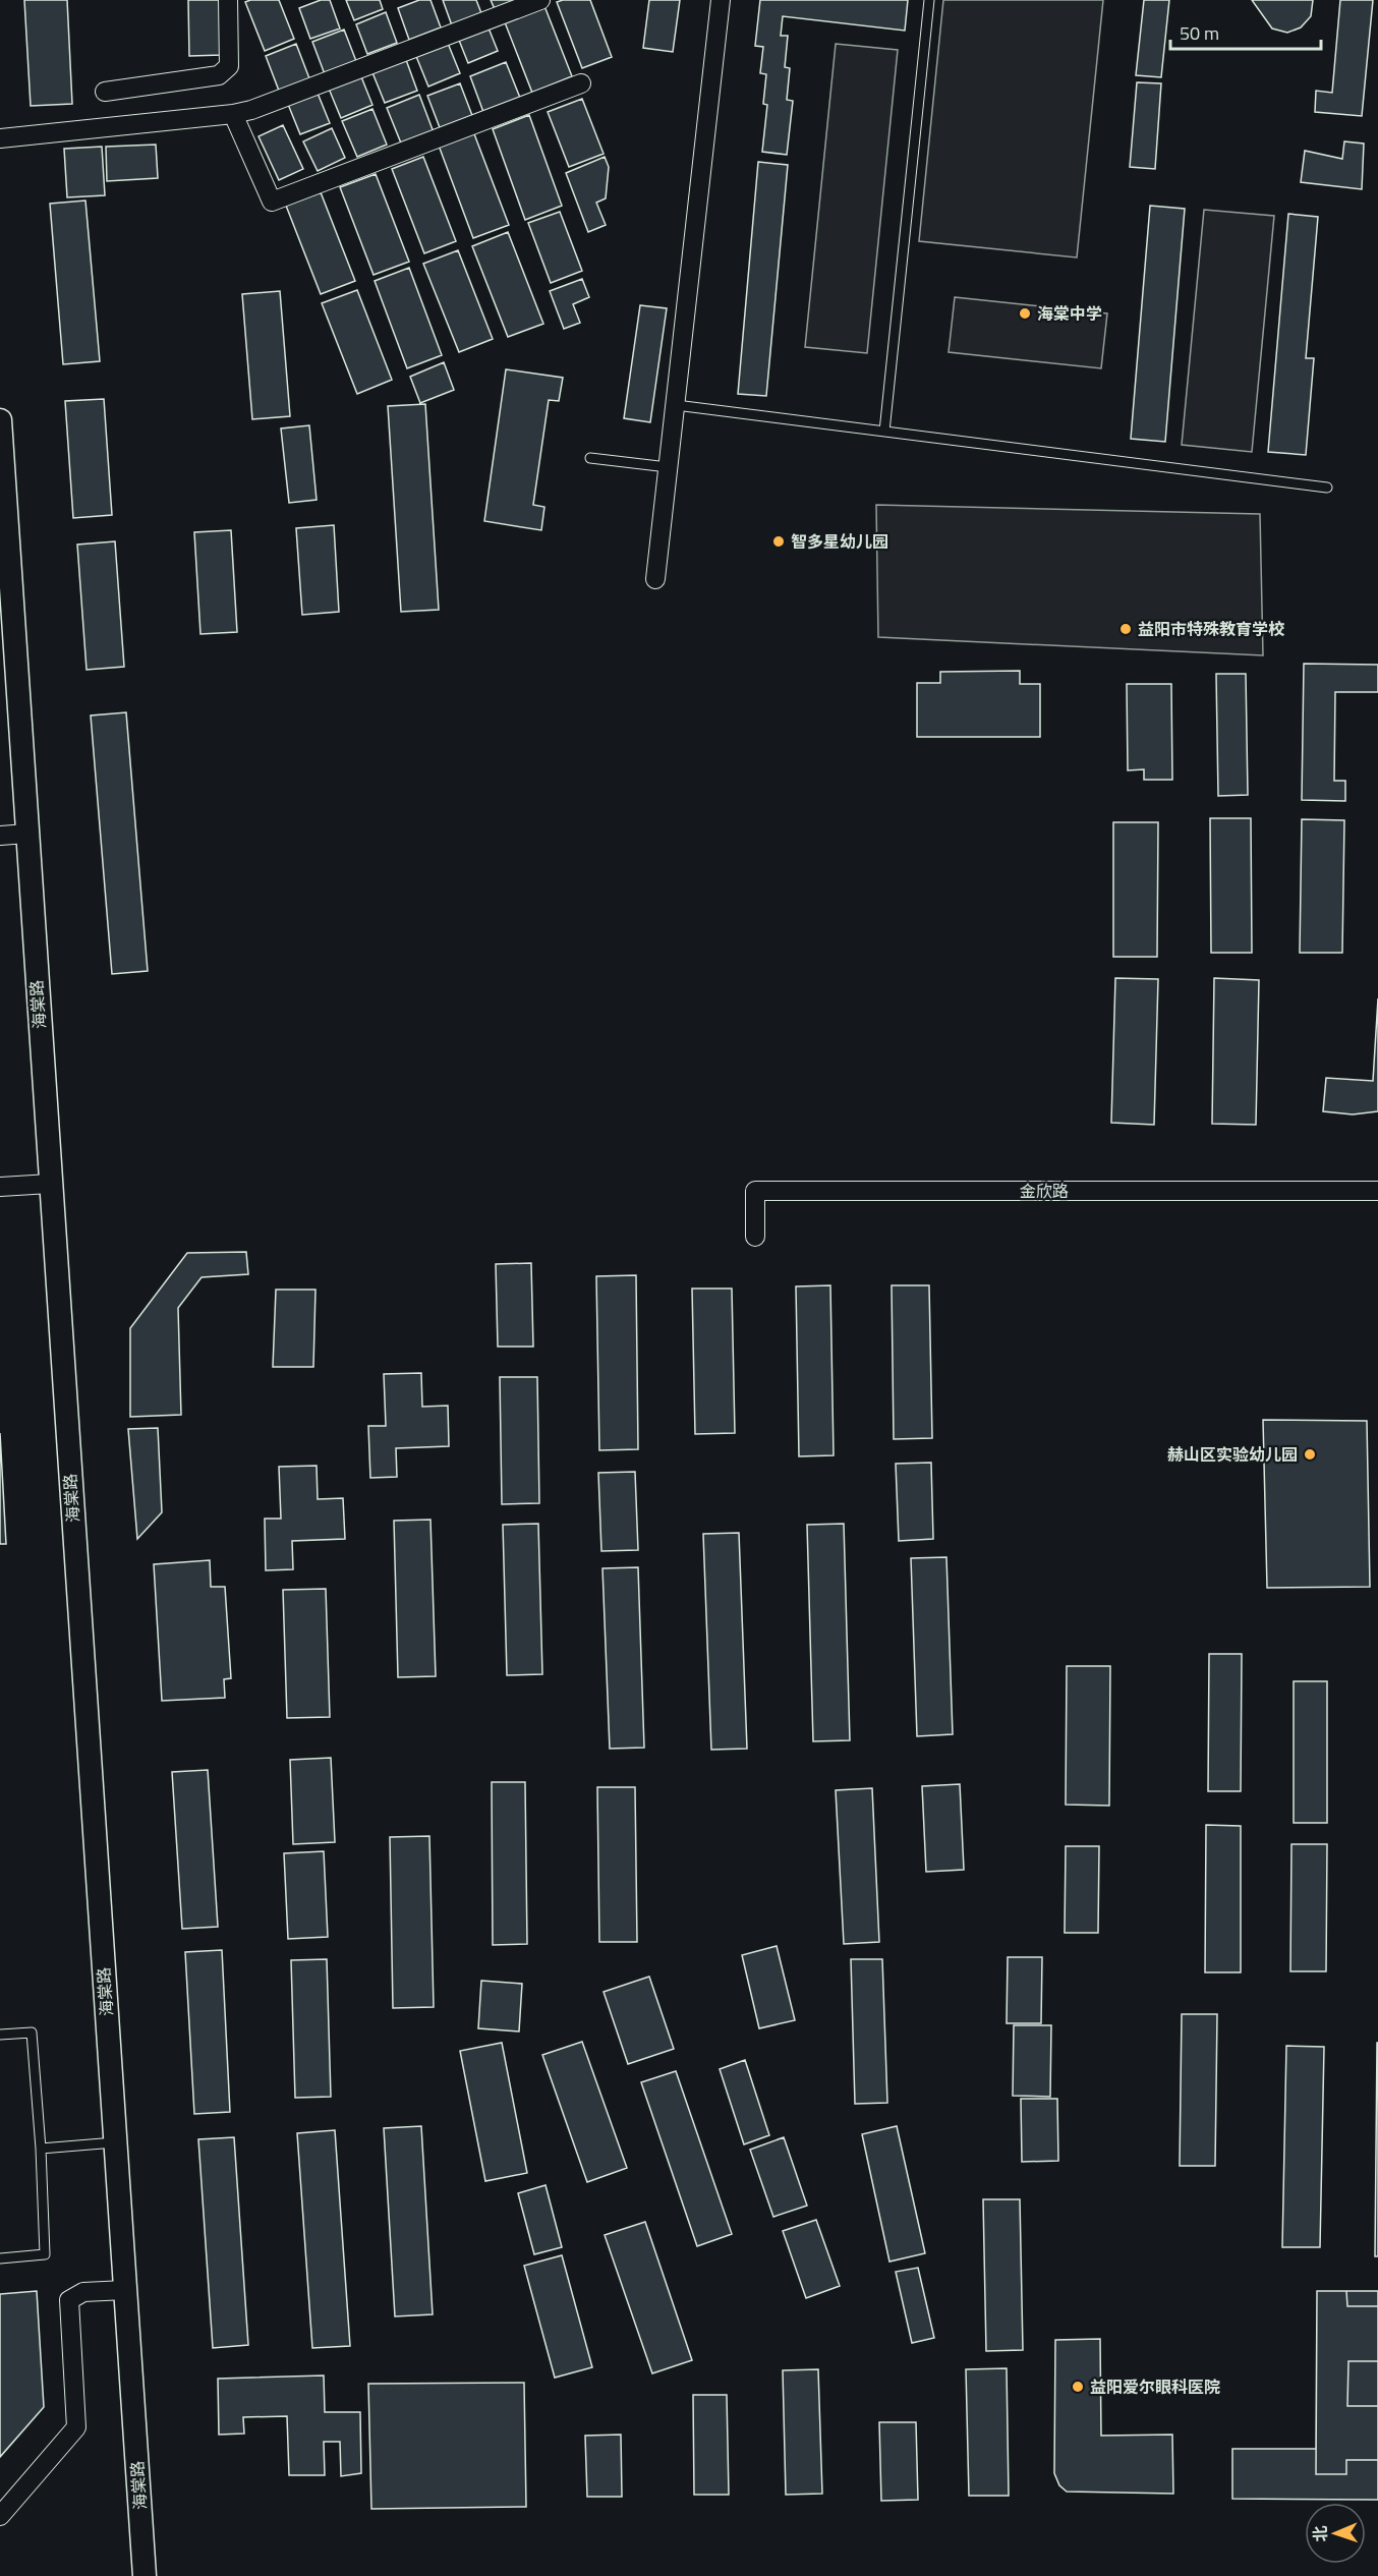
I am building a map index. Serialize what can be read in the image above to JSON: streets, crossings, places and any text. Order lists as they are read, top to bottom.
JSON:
{
  "streets": {
    "street": ["海棠路", "金欣路"]
  },
  "places": [
    "海棠中学",
    "智多星幼儿园",
    "益阳市特殊教育学校",
    "赫山区实验幼儿园",
    "益阳爱尔眼科医院"
  ],
  "scale_bar": "50 m",
  "north": "left"
}
